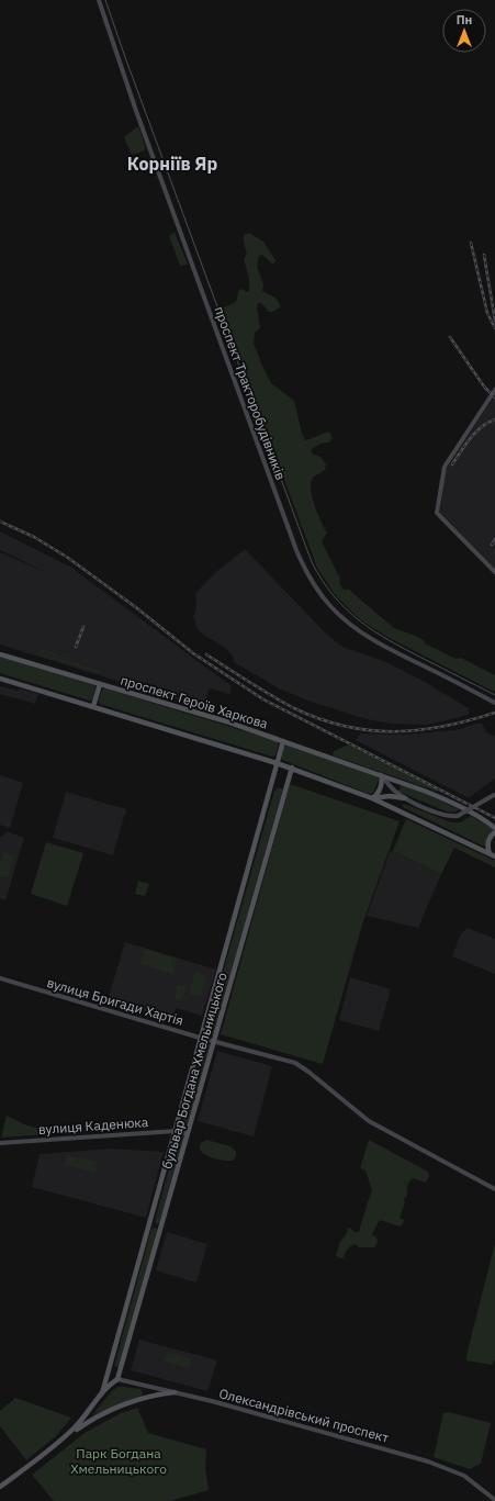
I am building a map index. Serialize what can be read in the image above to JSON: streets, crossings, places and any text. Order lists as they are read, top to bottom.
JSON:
{
  "streets": {
    "main road": [
      "проспект Тракторобудівників",
      "проспект Героїв Харкова",
      "вулиця Бригади Хартія",
      "бульвар Богдана Хмельницького",
      "вулиця Каденюка",
      "Олександрівський проспект"
    ]
  },
  "crossings": [
    ["проспект Героїв Харкова", "бульвар Богдана Хмельницького"],
    ["вулиця Бригади Хартія", "бульвар Богдана Хмельницького"],
    ["бульвар Богдана Хмельницького", "вулиця Каденюка"],
    ["бульвар Богдана Хмельницького", "Олександрівський проспект"]
  ],
  "districts": ["Корніїв Яр"],
  "parks": ["Парк Богдана Хмельницького"],
  "north": "top"
}
